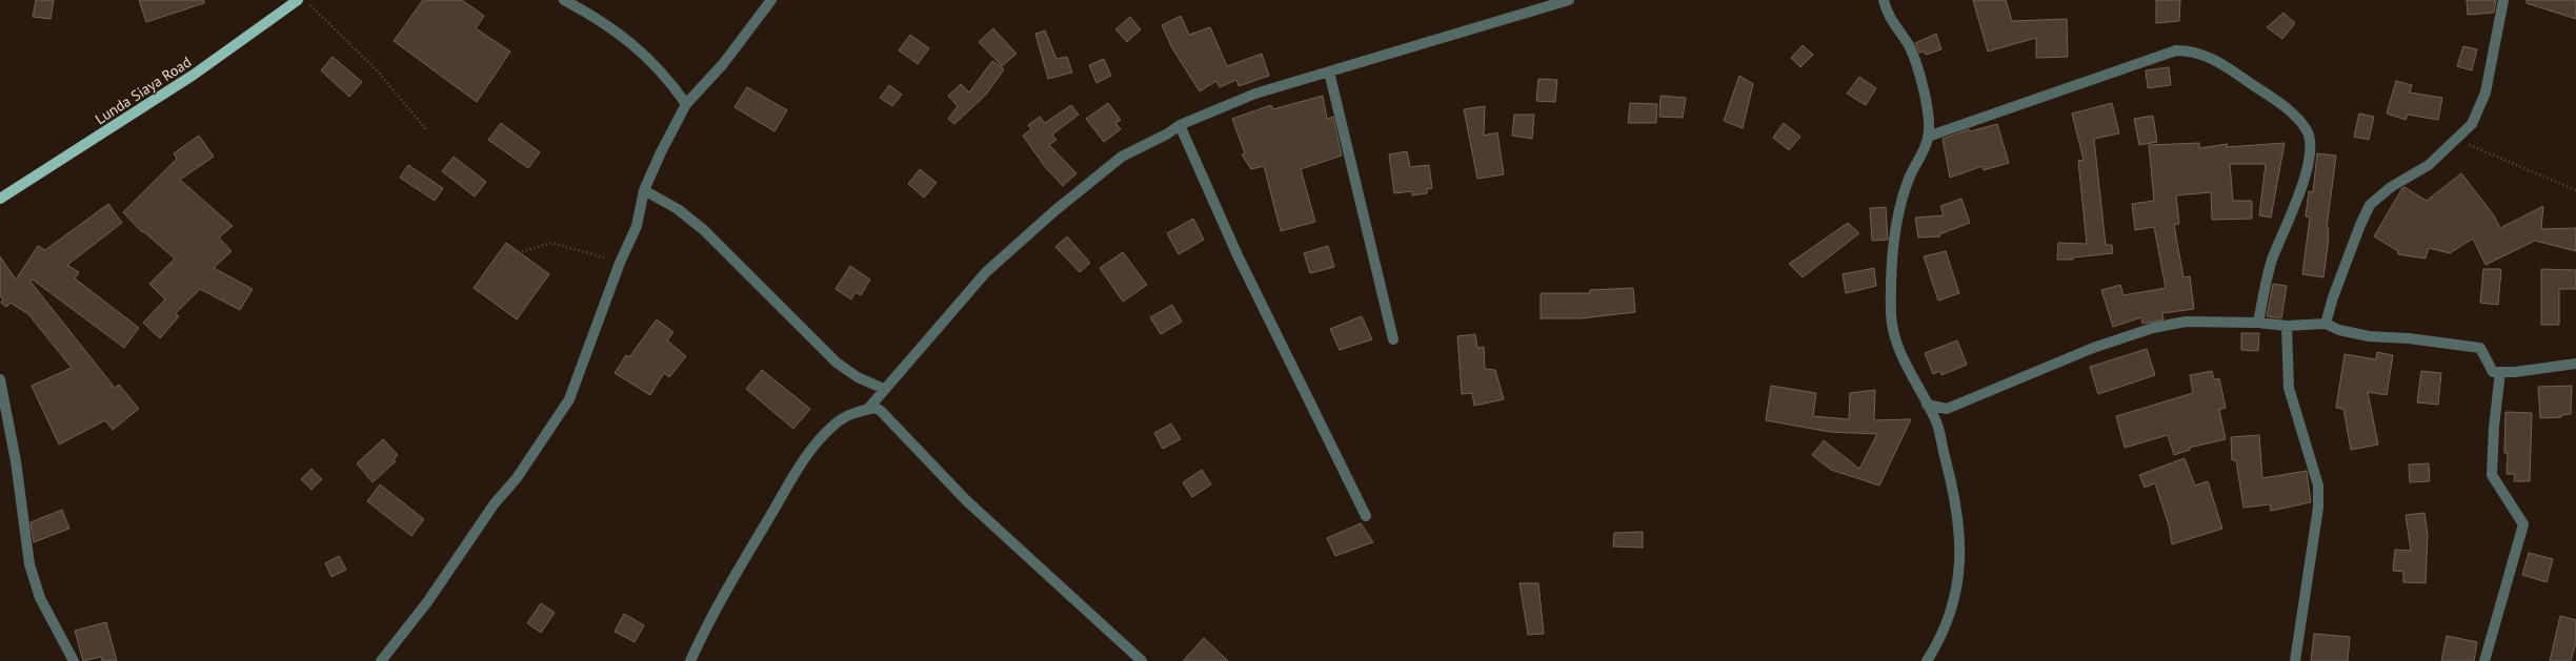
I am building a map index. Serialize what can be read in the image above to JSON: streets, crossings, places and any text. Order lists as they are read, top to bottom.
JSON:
{
  "streets": {
    "main road": ["Lunda Siaya Road"]
  }
}
